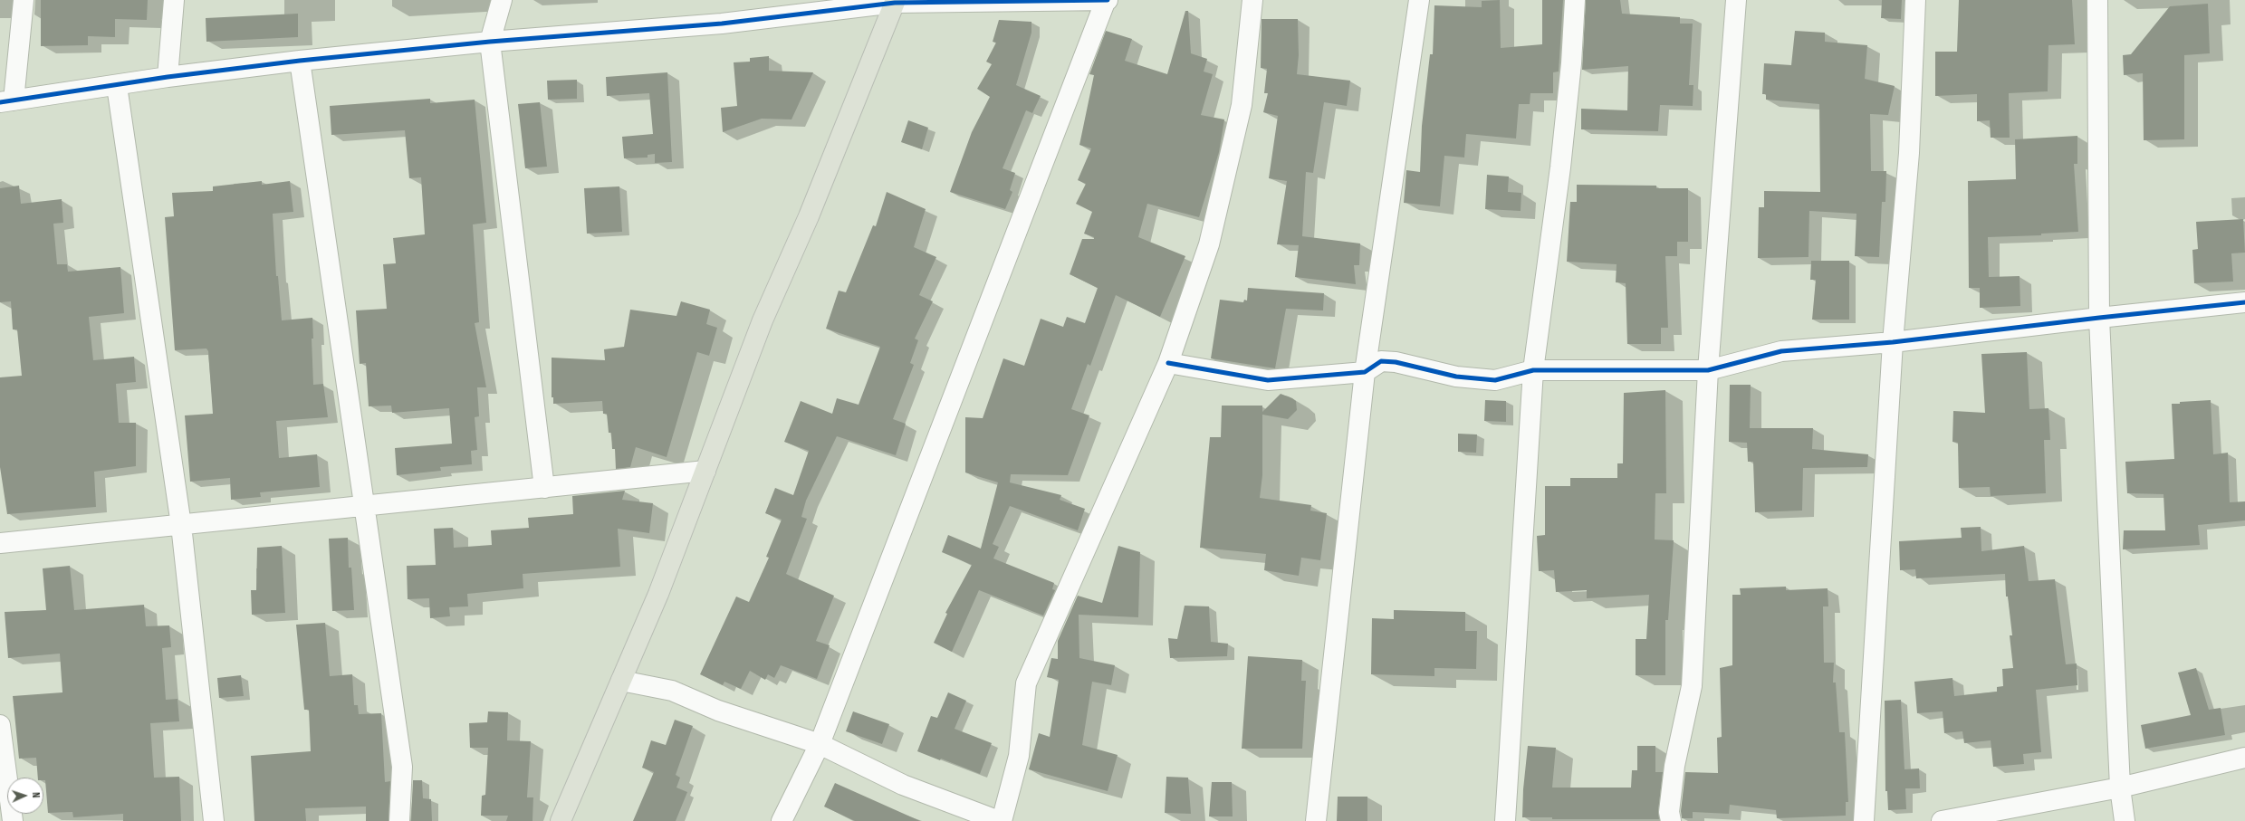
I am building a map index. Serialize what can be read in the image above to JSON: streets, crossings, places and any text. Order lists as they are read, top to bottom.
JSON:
{
  "north": "right"
}
